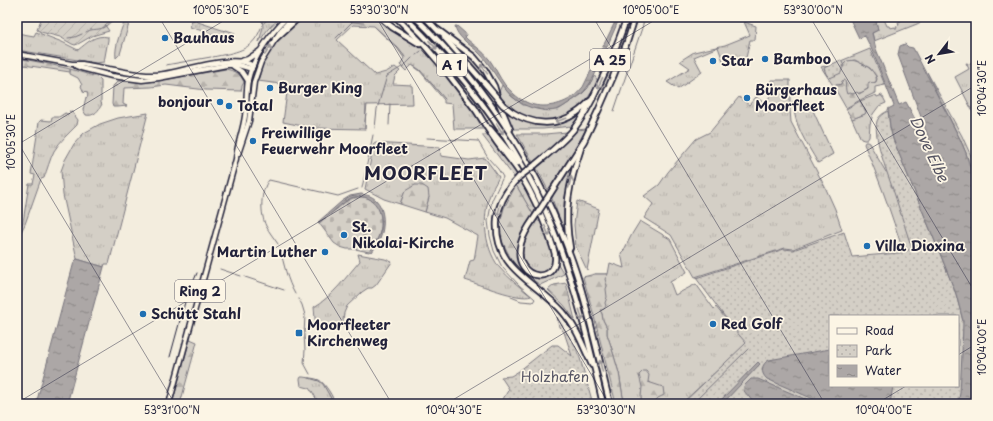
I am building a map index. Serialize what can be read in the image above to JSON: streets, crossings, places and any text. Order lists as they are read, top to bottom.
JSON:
{
  "streets": {
    "highway": ["A 25", "A 1"],
    "main road": ["Ring 2"]
  },
  "districts": ["MOORFLEET"],
  "water": ["Dove Elbe"],
  "parks": ["Holzhafen"],
  "places": {
    "other": [
      "Bauhaus",
      "Bamboo",
      "Star",
      "Burger King",
      "Bürgerhaus Moorfleet",
      "bonjour",
      "Total",
      "Freiwillige Feuerwehr Moorfleet",
      "St. Nikolai-Kirche",
      "Villa Dioxina",
      "Martin Luther",
      "Schütt Stahl",
      "Red Golf"
    ],
    "transit": ["Moorfleeter Kirchenweg"]
  },
  "legend": ["Road", "Park", "Water"],
  "north": "bottom left",
  "coordinates": [
    "10°05'30\"E",
    "53°30'30\"N",
    "10°05'00\"E",
    "53°30'00\"N",
    "10°04'30\"E",
    "10°04'00\"E",
    "53°31'00\"N"
  ]
}
